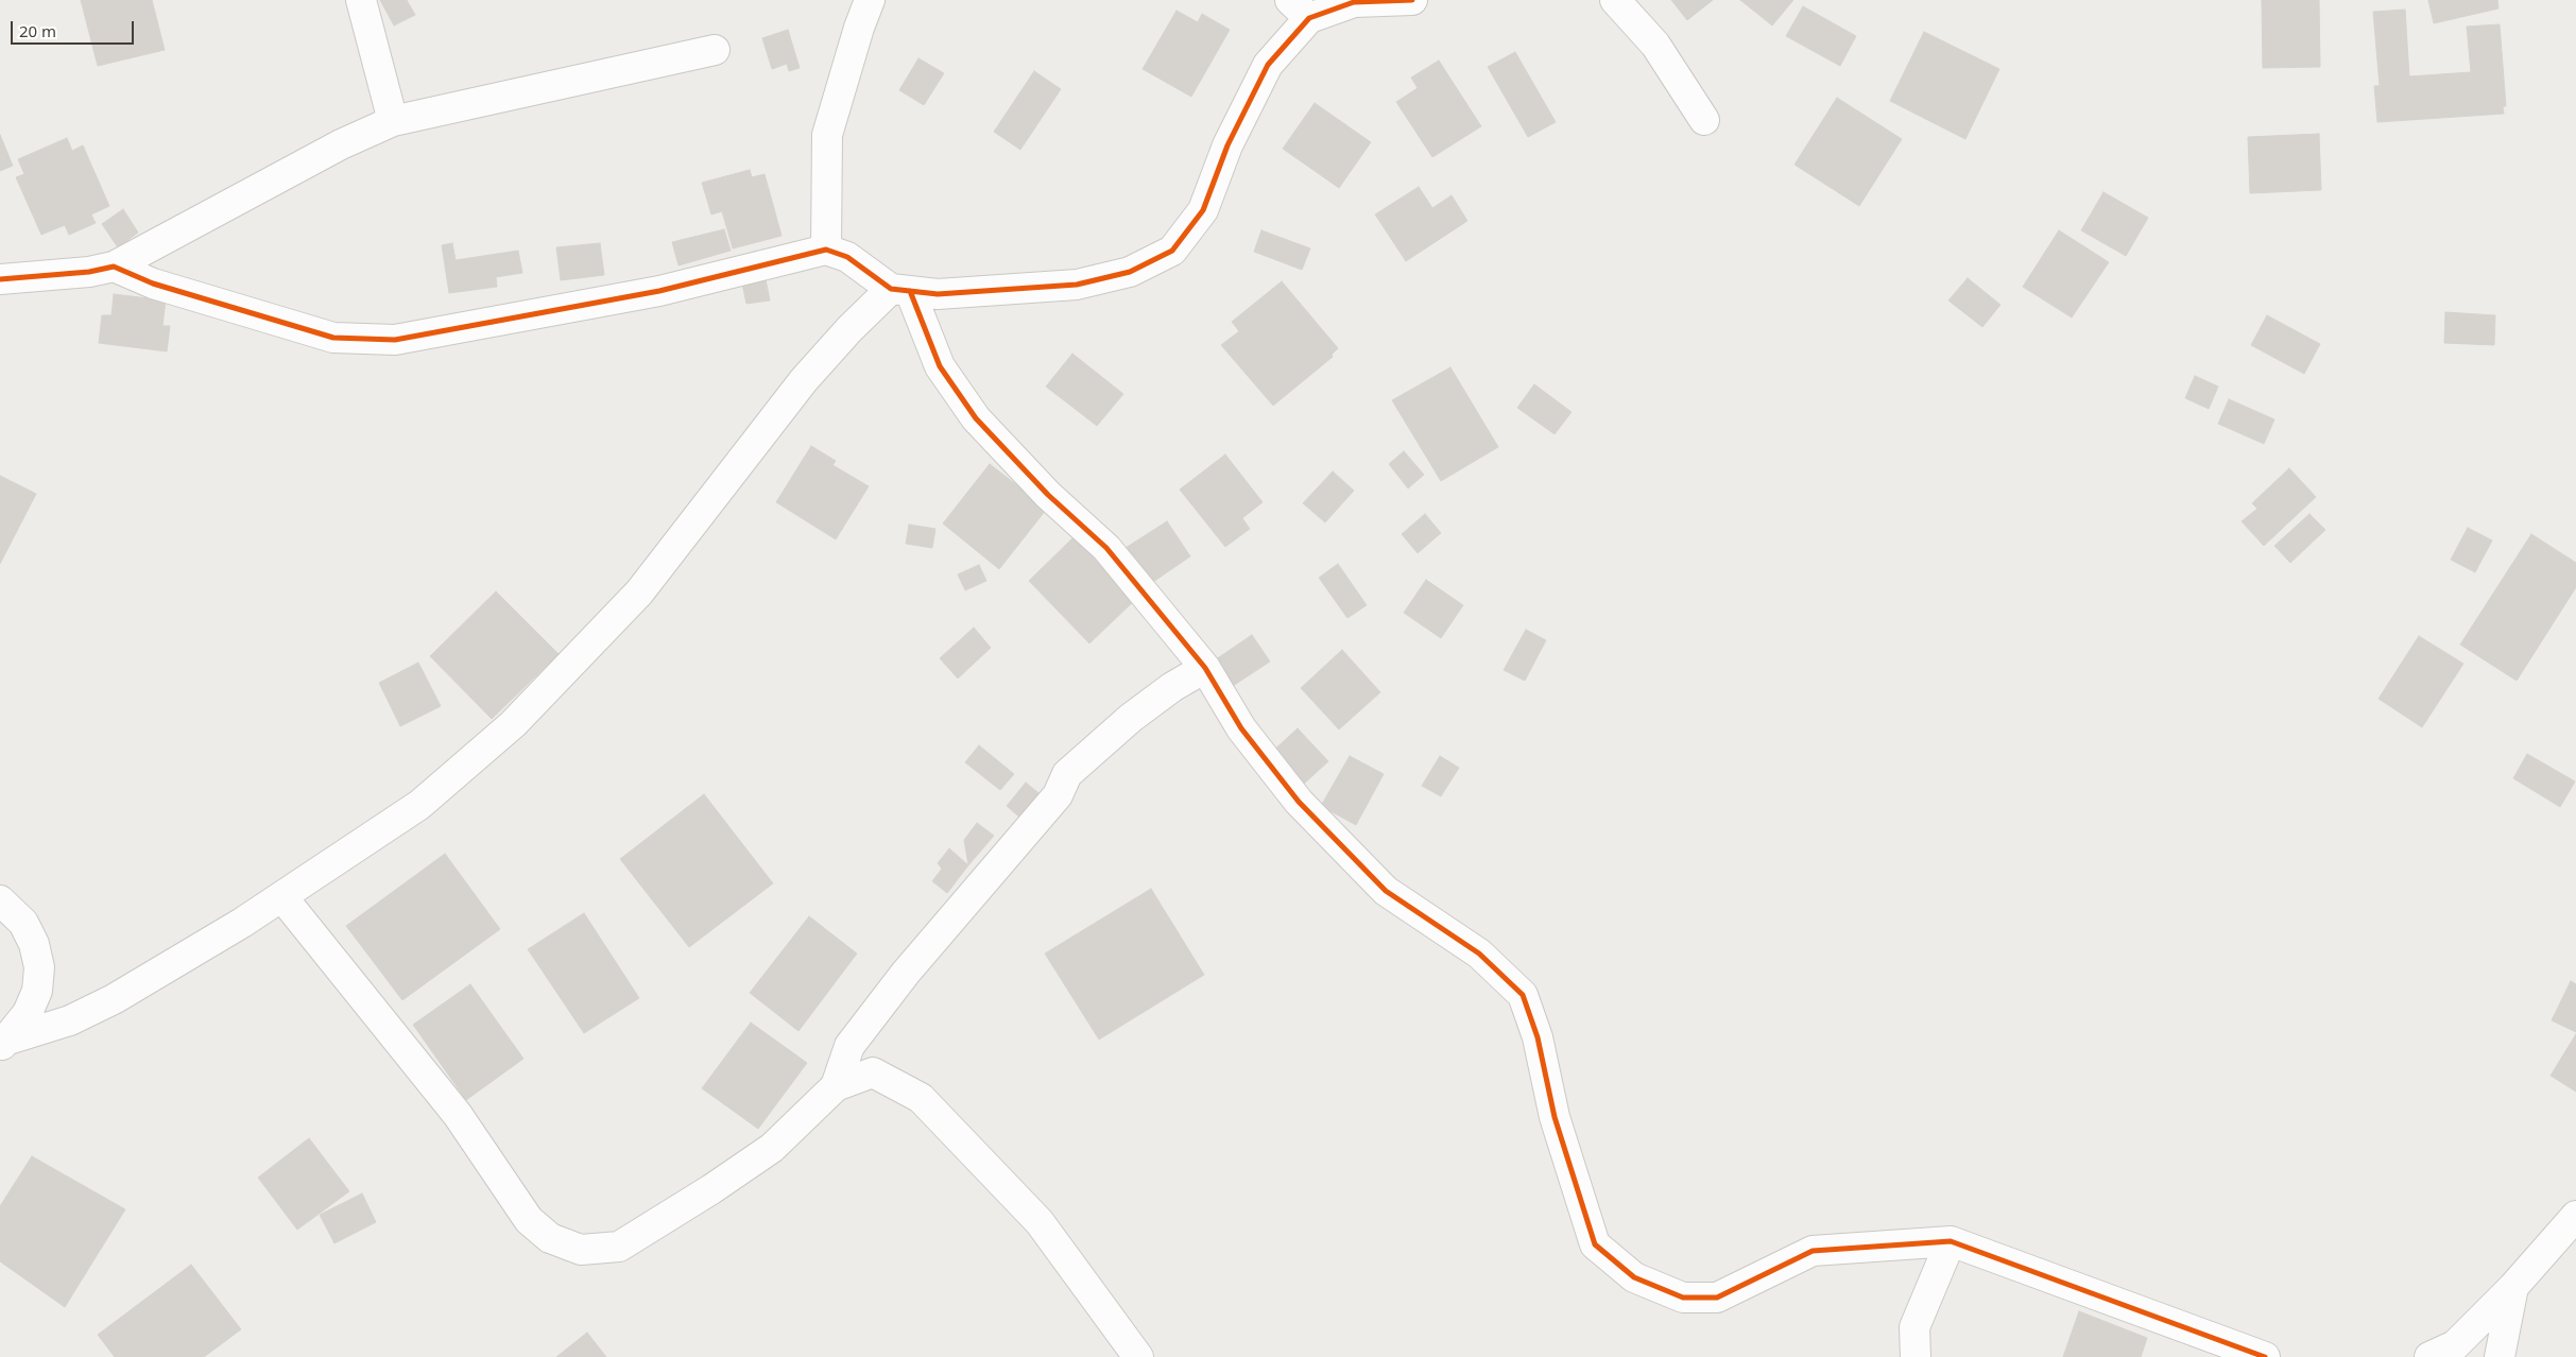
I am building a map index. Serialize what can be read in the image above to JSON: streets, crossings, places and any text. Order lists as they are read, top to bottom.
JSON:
{
  "scale_bar": "20 m"
}
